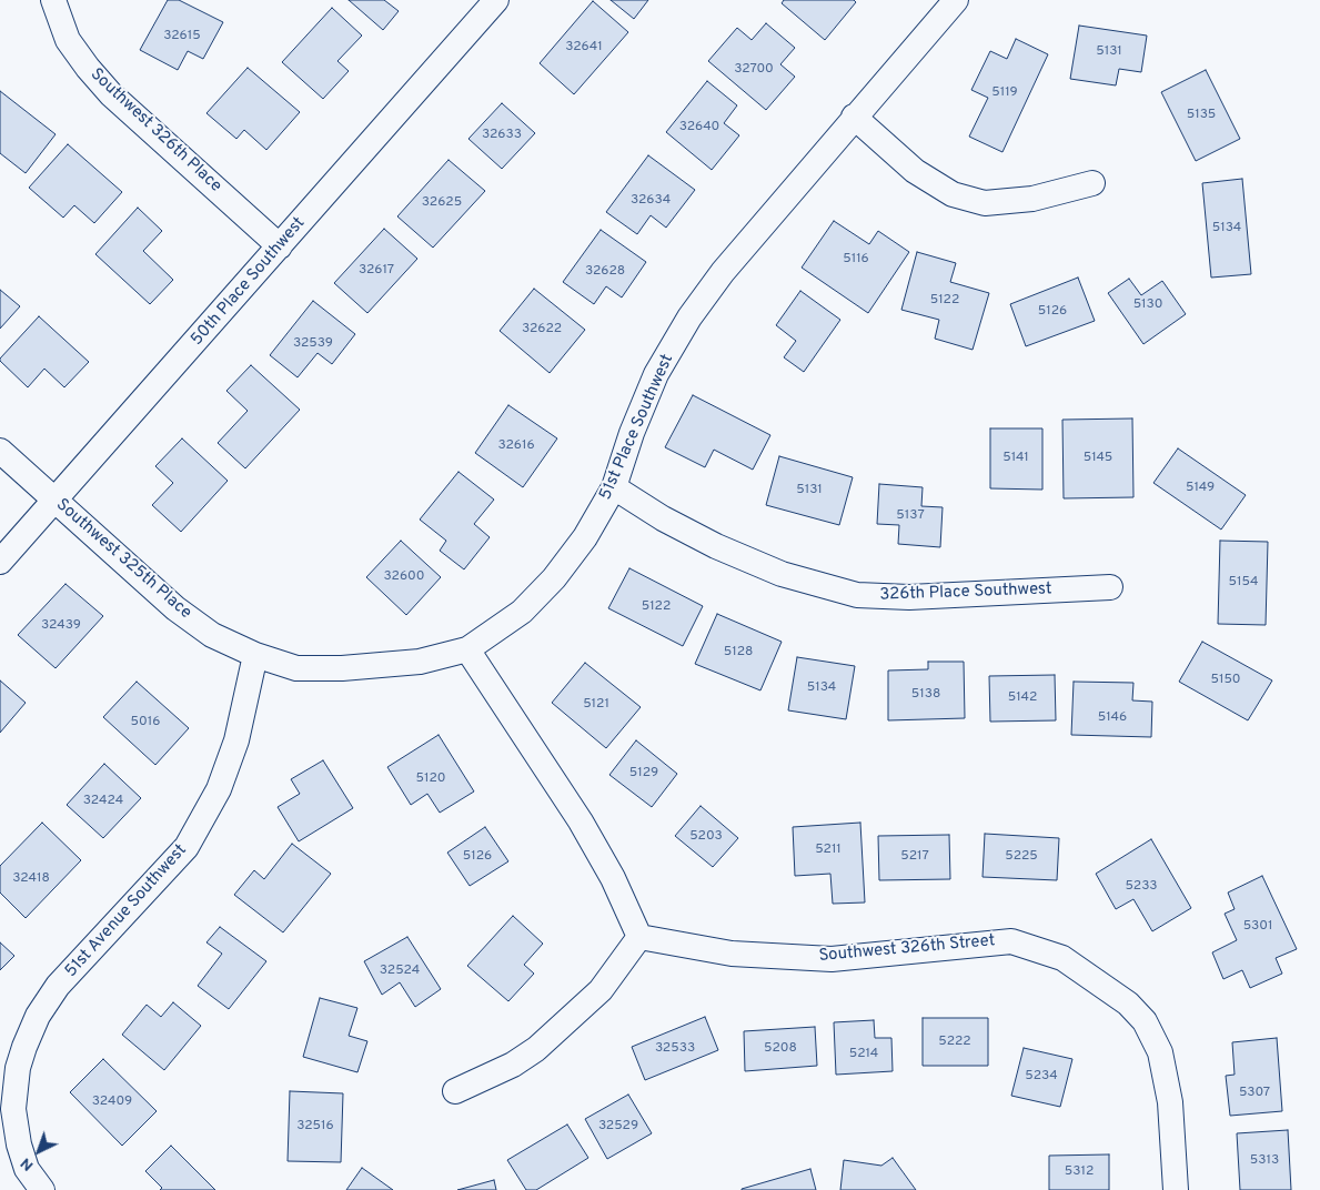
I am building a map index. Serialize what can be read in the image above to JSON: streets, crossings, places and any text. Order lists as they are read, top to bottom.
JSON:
{
  "streets": {
    "street": [
      "Southwest 326th Place",
      "50th Place Southwest",
      "51st Place Southwest",
      "Southwest 325th Place",
      "326th Place Southwest",
      "51st Avenue Southwest",
      "Southwest 326th Street"
    ]
  },
  "crossings": [
    ["Southwest 326th Place", "50th Place Southwest"],
    ["50th Place Southwest", "Southwest 325th Place"],
    ["51st Place Southwest", "Southwest 325th Place"],
    ["51st Place Southwest", "326th Place Southwest"],
    ["51st Place Southwest", "51st Avenue Southwest"],
    ["Southwest 325th Place", "51st Avenue Southwest"]
  ],
  "house_numbers": [
    "32615",
    "32641",
    "5131",
    "32700",
    "5119",
    "5135",
    "32640",
    "32633",
    "32634",
    "32625",
    "5134",
    "5116",
    "32617",
    "32628",
    "5122",
    "5130",
    "5126",
    "32622",
    "32539",
    "32616",
    "5141",
    "5145",
    "5149",
    "5131",
    "5137",
    "32600",
    "5154",
    "5122",
    "32439",
    "5128",
    "5150",
    "5134",
    "5138",
    "5142",
    "5121",
    "5146",
    "5016",
    "5129",
    "5120",
    "32424",
    "5203",
    "5211",
    "5126",
    "5217",
    "5225",
    "32418",
    "5233",
    "5301",
    "32524",
    "5222",
    "32533",
    "5208",
    "5214",
    "5234",
    "5307",
    "32409",
    "32516",
    "32529",
    "5313",
    "5312"
  ],
  "north": "bottom left"
}
